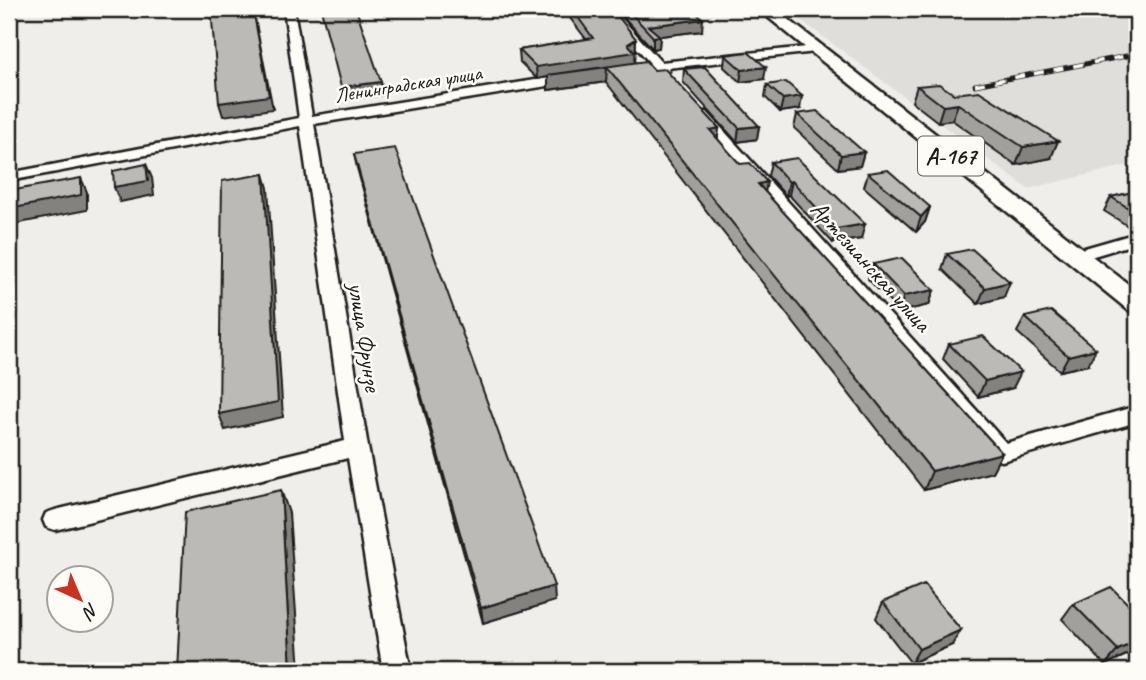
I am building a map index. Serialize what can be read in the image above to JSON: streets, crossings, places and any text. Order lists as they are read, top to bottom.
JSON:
{
  "streets": {
    "highway": ["А-167"],
    "street": ["Ленинградская улица", "Артезианская улица", "улица Фрунзе"]
  },
  "crossings": [
    ["Ленинградская улица", "улица Фрунзе"]
  ],
  "north": "bottom right"
}
